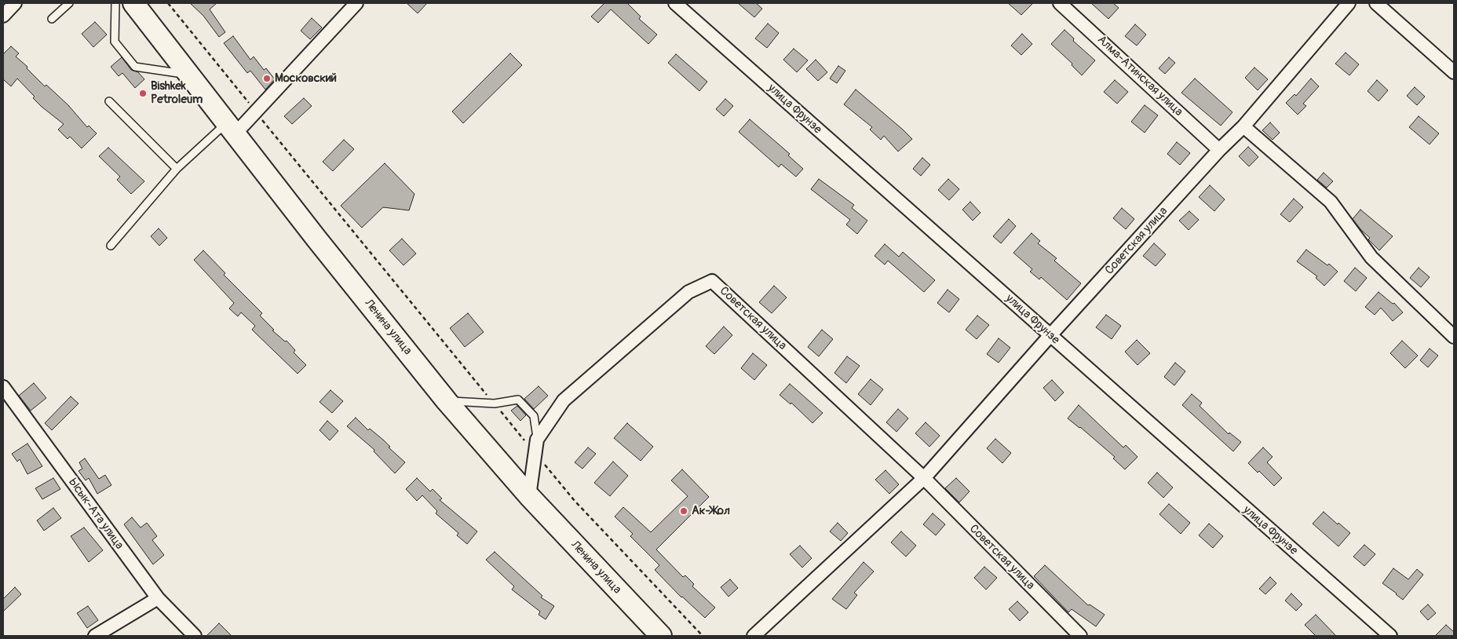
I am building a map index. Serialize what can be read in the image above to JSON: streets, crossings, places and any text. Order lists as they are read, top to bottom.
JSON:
{
  "streets": {
    "main road": ["Ленина улица"],
    "street": [
      "Алма-Атинская улица",
      "улица Фрунзе",
      "Советская улица",
      "Ысык-Ата улица"
    ]
  },
  "crossings": [
    ["Алма-Атинская улица", "Советская улица"],
    ["улица Фрунзе", "Советская улица"],
    ["Советская улица", "Ленина улица"]
  ],
  "places": ["Московский", "Bishkek Petroleum", "Ак-Жол"]
}
